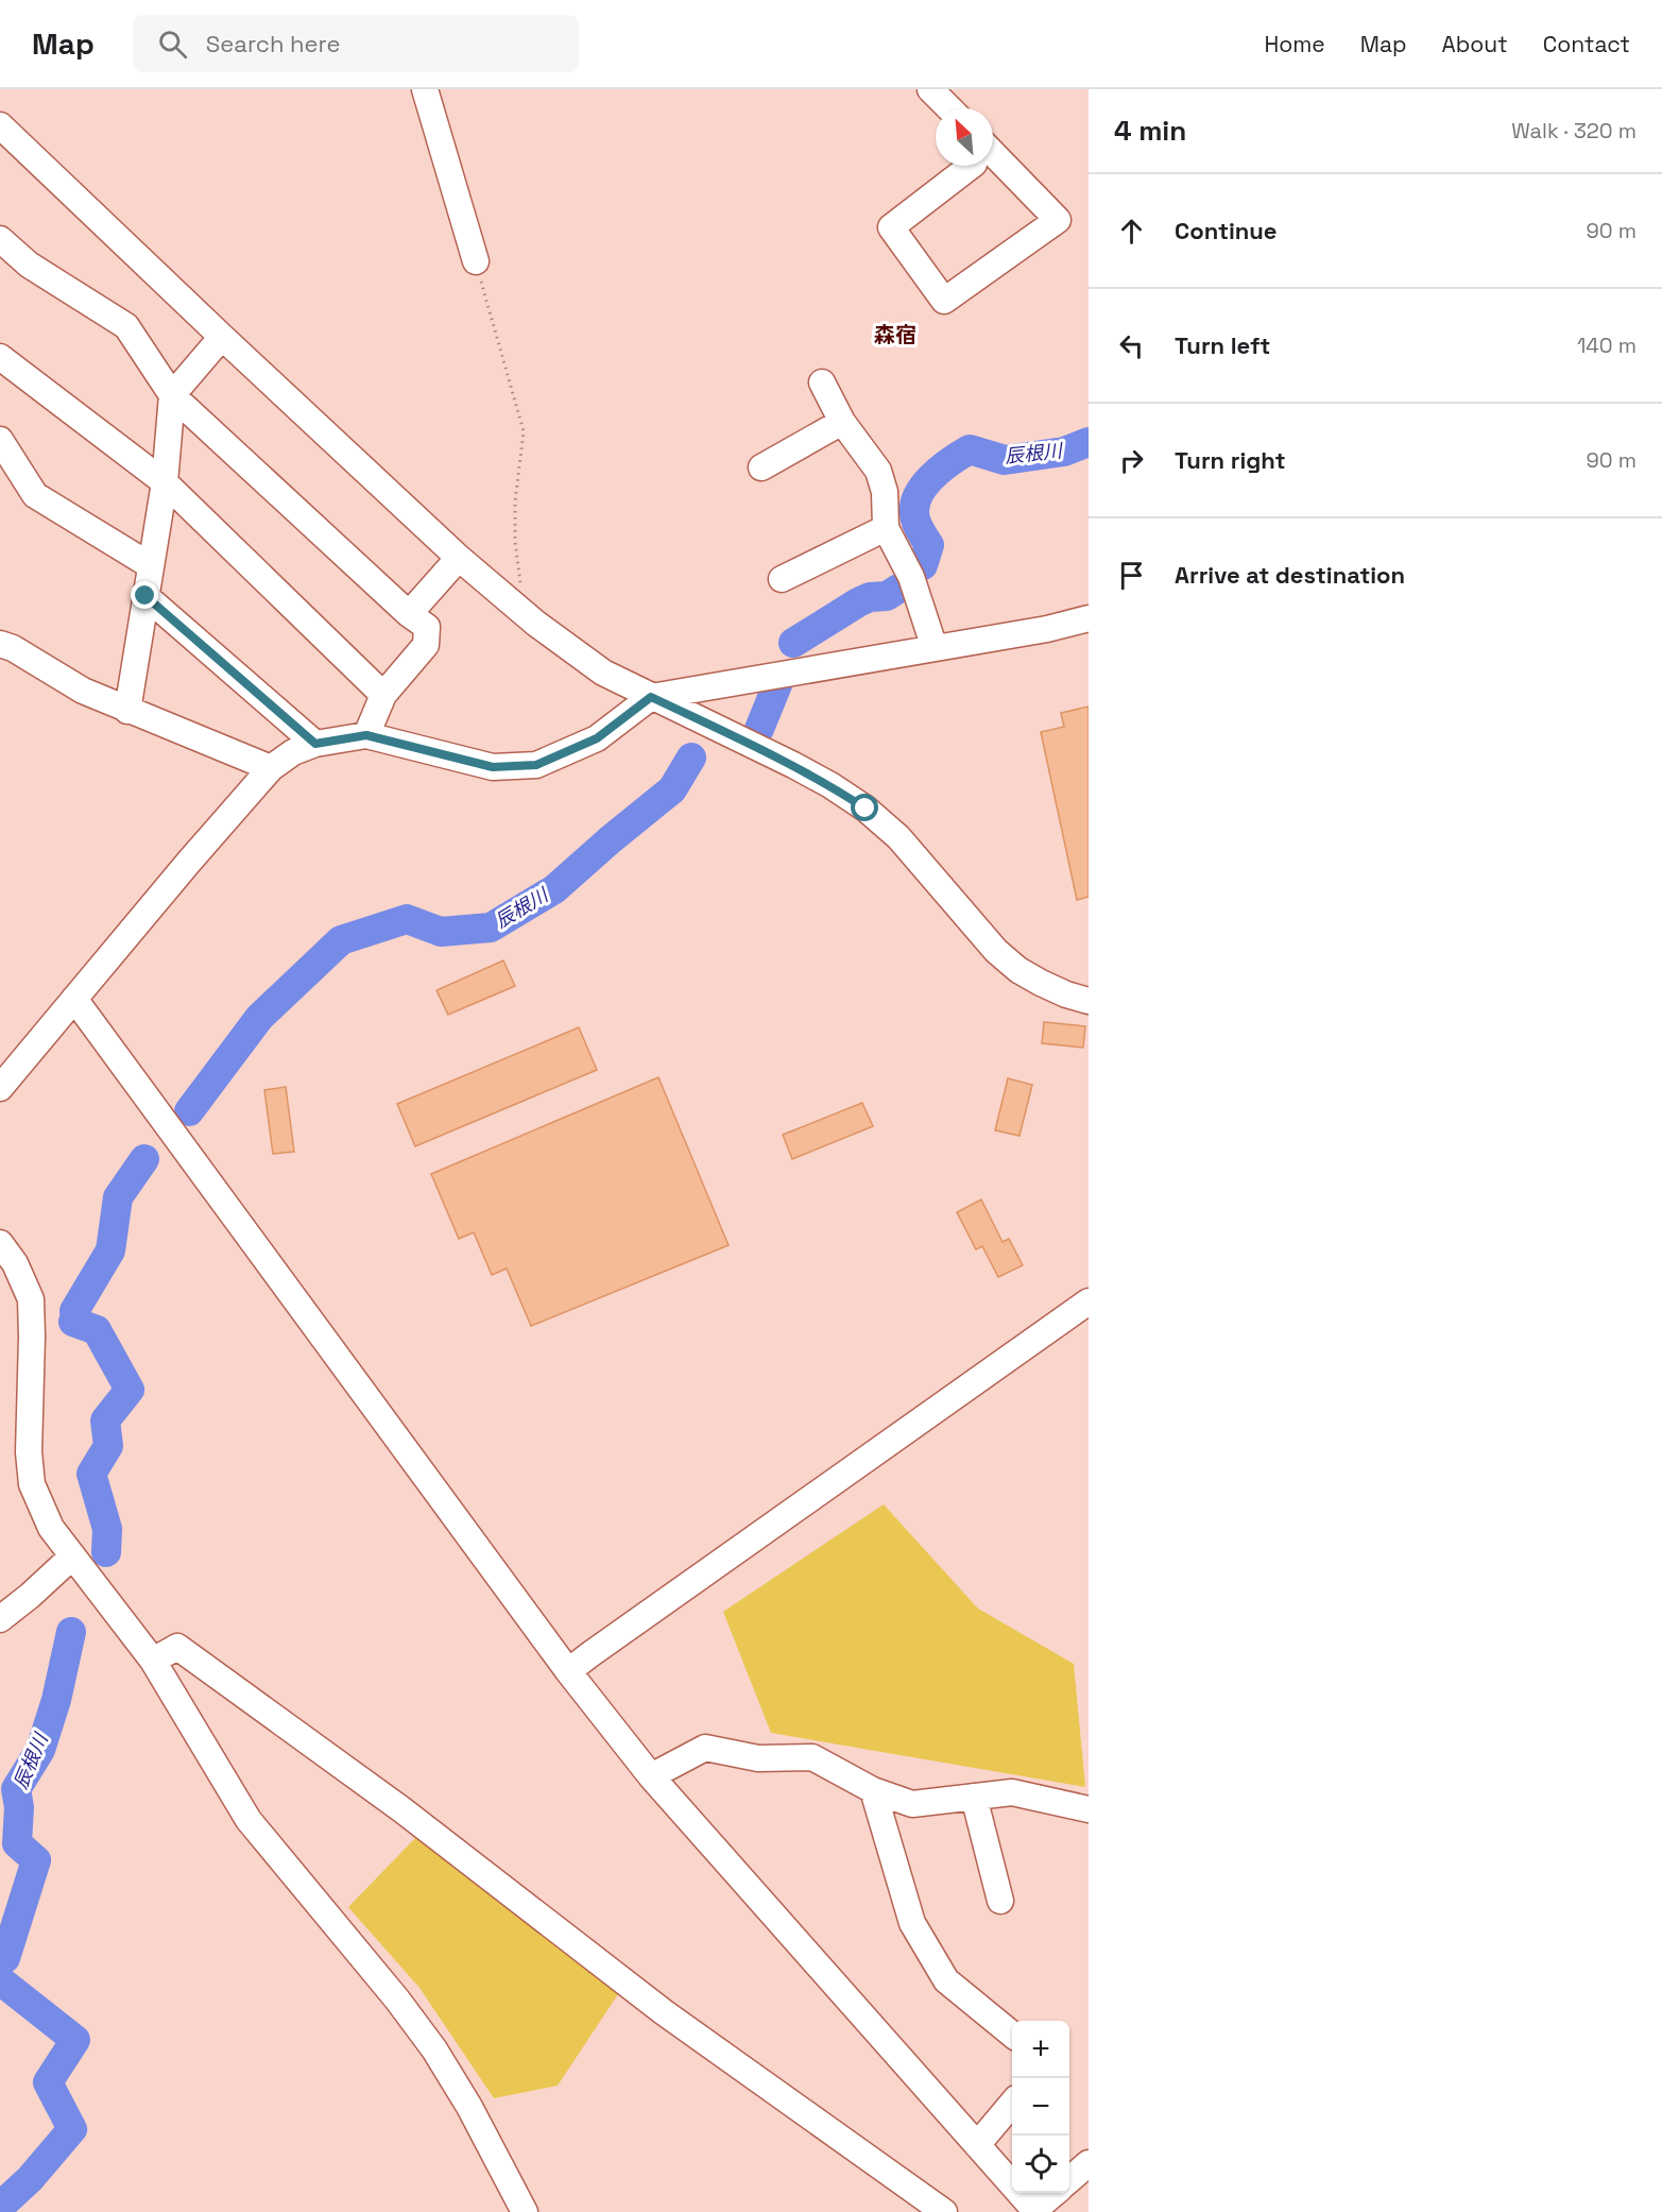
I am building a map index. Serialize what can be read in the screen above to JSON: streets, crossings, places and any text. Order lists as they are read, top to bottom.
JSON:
{
  "districts": ["森宿"],
  "water": ["辰根川"],
  "north": "top left",
  "page": {
    "header": "Map",
    "search": "Search here",
    "nav": [
      "Home",
      "Map",
      "About",
      "Contact"
    ],
    "heading": ["4 min", "Walk · 320 m"],
    "list": [
      ["Continue", "90 m"],
      ["Turn left", "140 m"],
      ["Turn right", "90 m"],
      "Arrive at destination"
    ],
    "map_buttons": ["+", "−"]
  }
}
